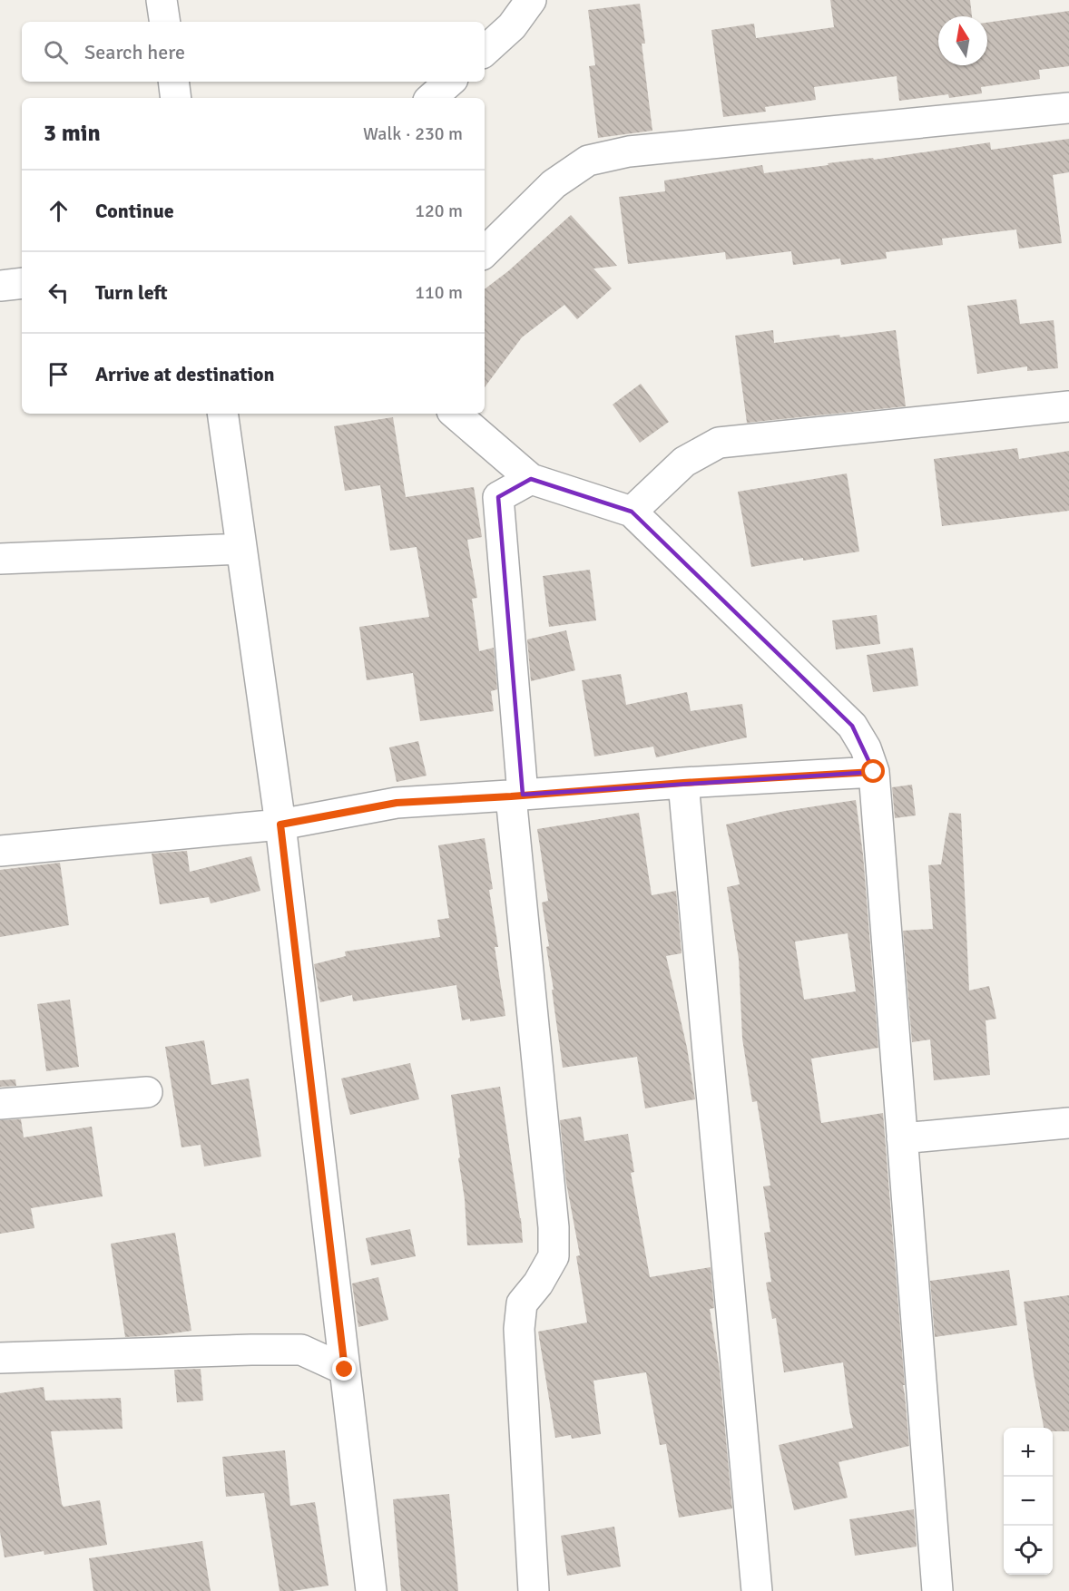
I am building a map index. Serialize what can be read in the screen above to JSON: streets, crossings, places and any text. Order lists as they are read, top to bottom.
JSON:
{
  "north": "top",
  "page": {
    "search": "Search here",
    "heading": ["3 min", "Walk · 230 m"],
    "list": [
      ["Continue", "120 m"],
      ["Turn left", "110 m"],
      "Arrive at destination"
    ],
    "map_buttons": ["+", "−"]
  }
}
